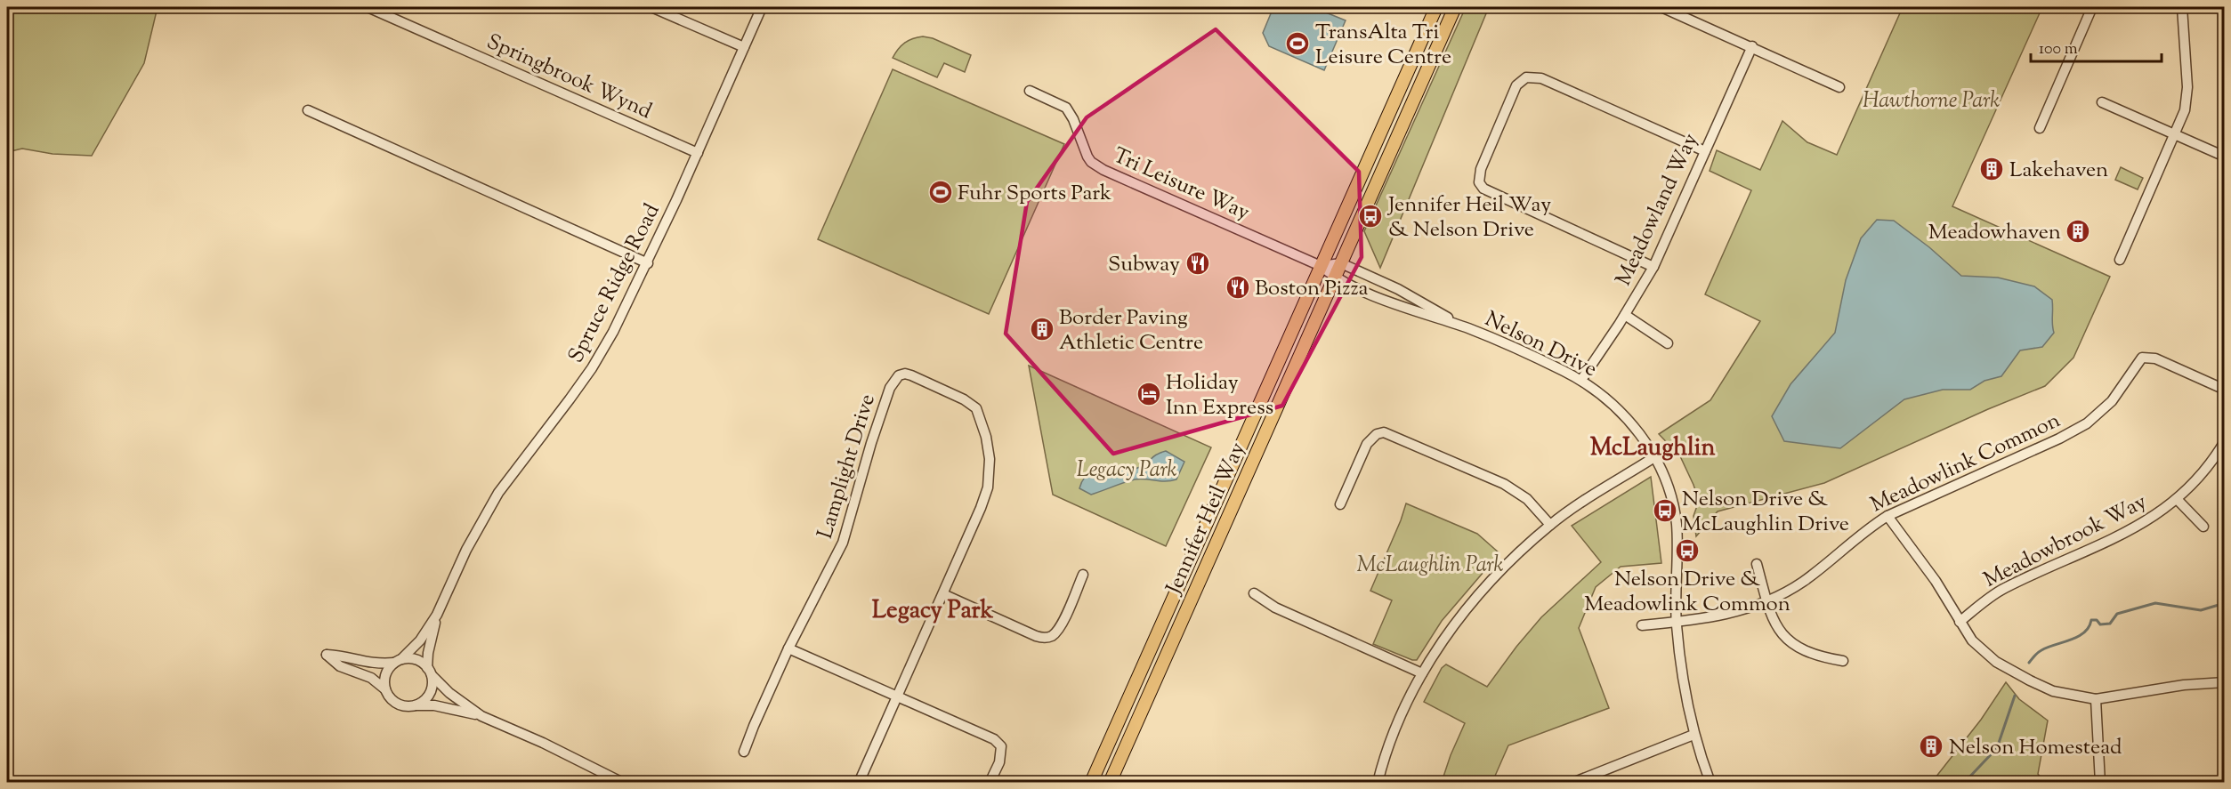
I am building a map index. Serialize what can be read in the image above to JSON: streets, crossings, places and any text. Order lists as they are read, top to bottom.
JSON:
{
  "streets": {
    "main road": ["Jennifer Heil Way"],
    "street": [
      "Springbrook Wynd",
      "Tri Leisure Way",
      "Meadowland Way",
      "Spruce Ridge Road",
      "Nelson Drive",
      "Meadowlink Common",
      "Lamplight Drive",
      "Meadowbrook Way"
    ]
  },
  "crossings": [
    ["Springbrook Wynd", "Spruce Ridge Road"],
    ["Tri Leisure Way", "Nelson Drive"],
    ["Tri Leisure Way", "Jennifer Heil Way"],
    ["Meadowland Way", "Nelson Drive"],
    ["Nelson Drive", "Meadowlink Common"],
    ["Nelson Drive", "Jennifer Heil Way"]
  ],
  "districts": ["McLaughlin", "Legacy Park"],
  "parks": ["Hawthorne Park", "Legacy Park", "McLaughlin Park"],
  "places": {
    "sports": ["TransAlta Tri Leisure Centre", "Fuhr Sports Park"],
    "building": [
      "Lakehaven",
      "Meadowhaven",
      "Border Paving Athletic Centre",
      "Nelson Homestead"
    ],
    "bus stop": ["Jennifer Heil Way & Nelson Drive", "Nelson Drive & McLaughlin Drive", "Nelson Drive & Meadowlink Common"],
    "restaurant": ["Subway", "Boston Pizza"],
    "hotel": ["Holiday Inn Express"]
  },
  "scale_bar": "100 m"
}
